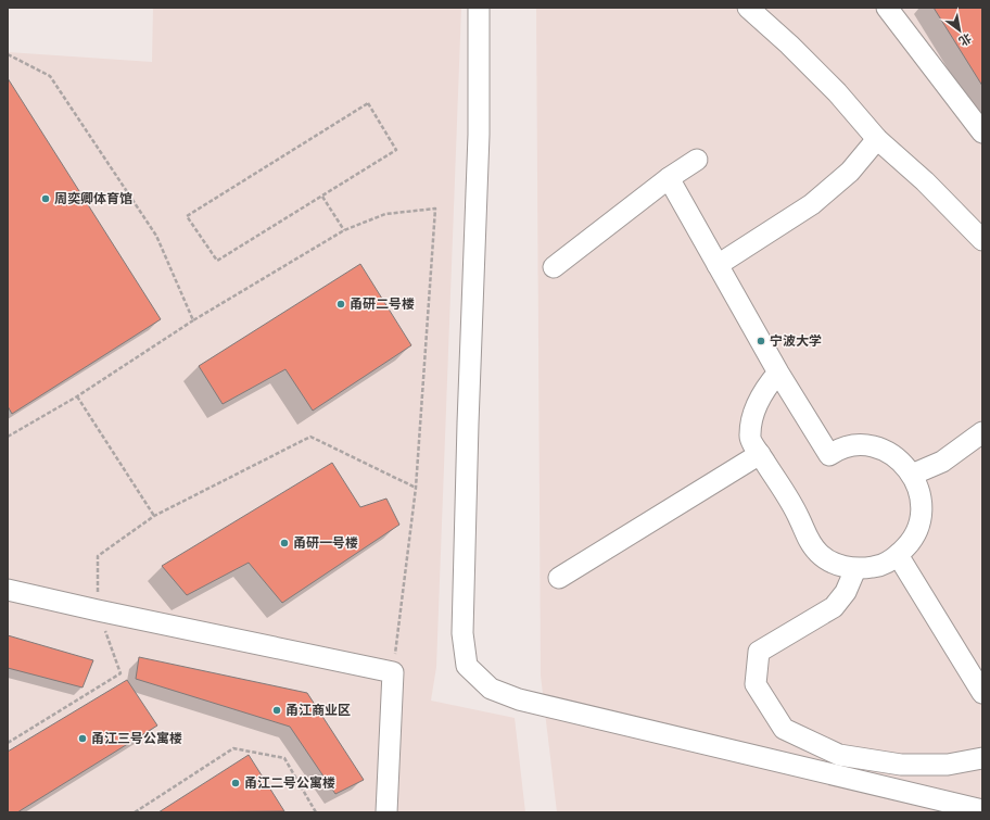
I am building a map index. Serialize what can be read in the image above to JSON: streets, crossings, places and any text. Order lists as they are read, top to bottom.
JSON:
{
  "places": [
    "周奕卿体育馆",
    "甬研二号楼",
    "宁波大学",
    "甬研一号楼",
    "甬江商业区",
    "甬江三号公寓楼",
    "甬江二号公寓楼"
  ],
  "north": "bottom right"
}
